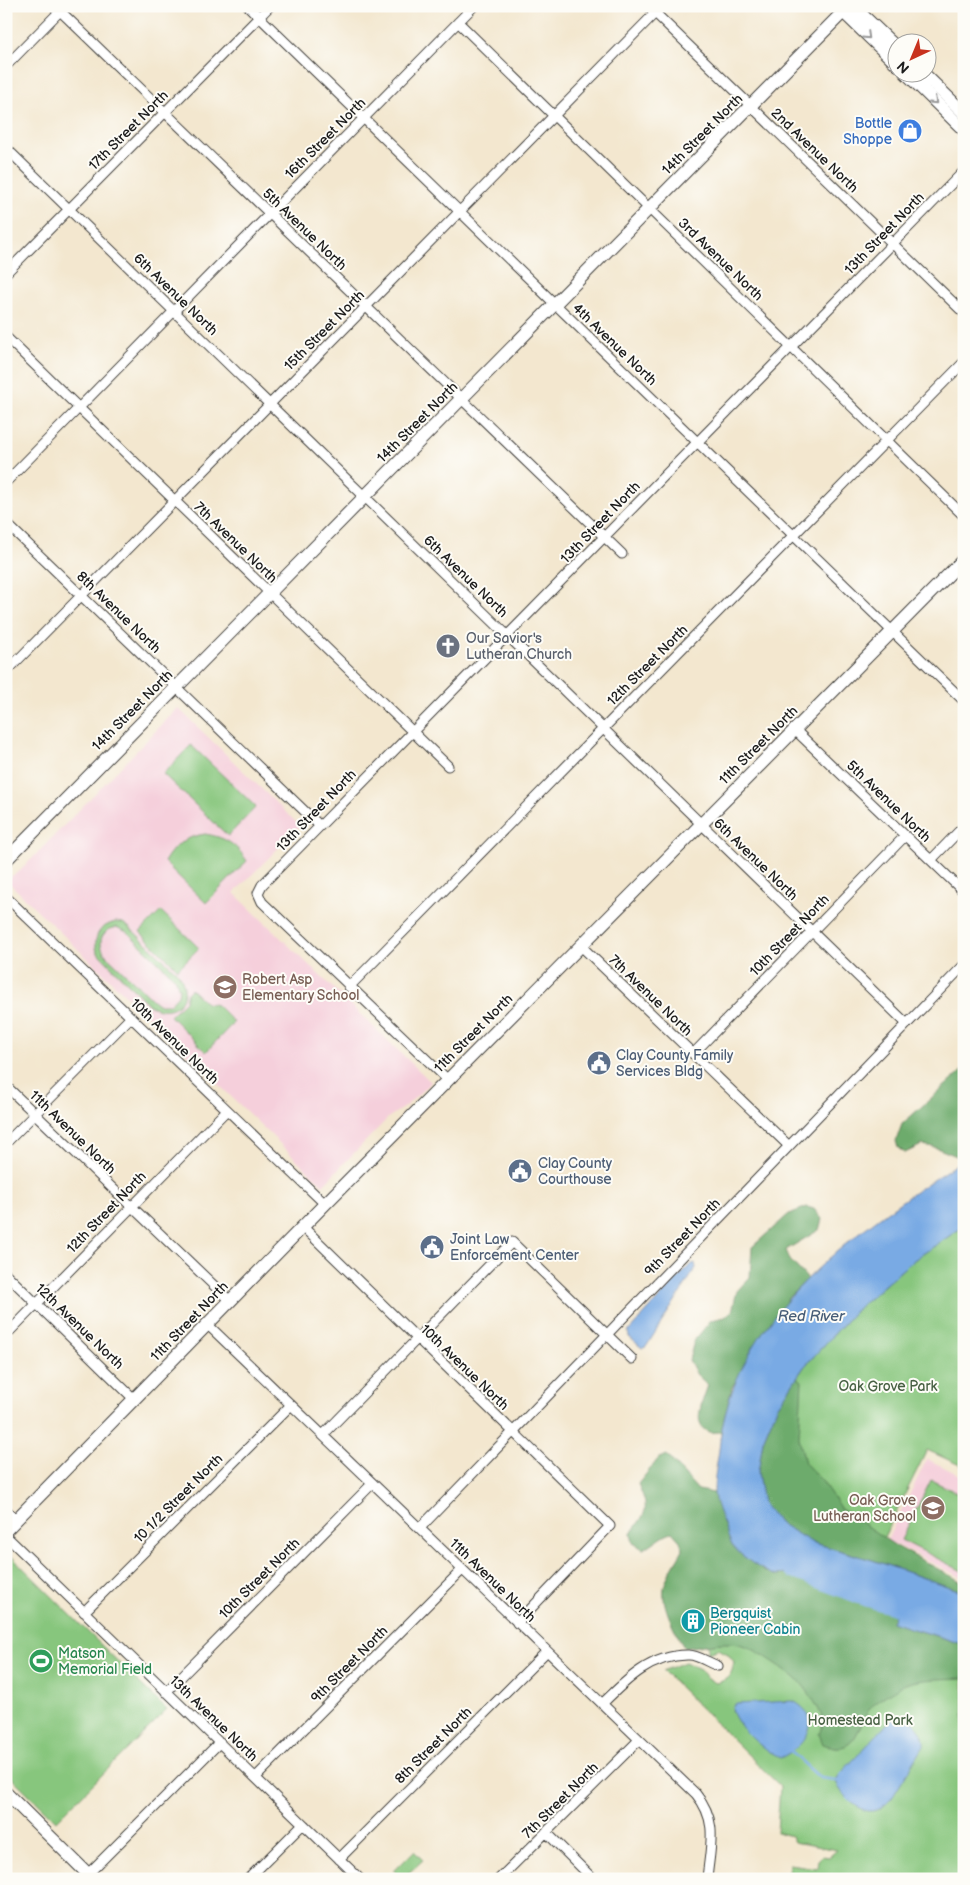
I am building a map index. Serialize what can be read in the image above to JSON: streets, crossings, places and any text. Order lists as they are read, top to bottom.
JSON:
{
  "streets": {
    "street": [
      "17th Street North",
      "14th Street North",
      "16th Street North",
      "2nd Avenue North",
      "5th Avenue North",
      "13th Street North",
      "3rd Avenue North",
      "6th Avenue North",
      "15th Street North",
      "4th Avenue North",
      "7th Avenue North",
      "8th Avenue North",
      "12th Street North",
      "11th Street North",
      "10th Street North",
      "10th Avenue North",
      "11th Avenue North",
      "9th Street North",
      "12th Avenue North",
      "10 1/2 Street North",
      "13th Avenue North",
      "8th Street North",
      "7th Street North"
    ]
  },
  "crossings": [
    ["17th Street North", "5th Avenue North"],
    ["17th Street North", "6th Avenue North"],
    ["17th Street North", "4th Avenue North"],
    ["14th Street North", "2nd Avenue North"],
    ["14th Street North", "5th Avenue North"],
    ["14th Street North", "3rd Avenue North"],
    ["14th Street North", "6th Avenue North"],
    ["14th Street North", "4th Avenue North"],
    ["14th Street North", "7th Avenue North"],
    ["14th Street North", "8th Avenue North"],
    ["16th Street North", "5th Avenue North"],
    ["16th Street North", "3rd Avenue North"],
    ["16th Street North", "6th Avenue North"],
    ["16th Street North", "4th Avenue North"],
    ["16th Street North", "7th Avenue North"],
    ["2nd Avenue North", "13th Street North"],
    ["2nd Avenue North", "15th Street North"],
    ["5th Avenue North", "13th Street North"],
    ["5th Avenue North", "15th Street North"],
    ["5th Avenue North", "11th Street North"],
    ["5th Avenue North", "10th Street North"],
    ["13th Street North", "3rd Avenue North"],
    ["13th Street North", "6th Avenue North"],
    ["13th Street North", "4th Avenue North"],
    ["13th Street North", "7th Avenue North"],
    ["13th Street North", "8th Avenue North"],
    ["13th Street North", "12th Street North"],
    ["3rd Avenue North", "15th Street North"],
    ["3rd Avenue North", "12th Street North"],
    ["6th Avenue North", "15th Street North"],
    ["6th Avenue North", "12th Street North"],
    ["6th Avenue North", "11th Street North"],
    ["6th Avenue North", "10th Street North"],
    ["6th Avenue North", "9th Street North"],
    ["15th Street North", "4th Avenue North"],
    ["15th Street North", "7th Avenue North"],
    ["15th Street North", "8th Avenue North"],
    ["4th Avenue North", "12th Street North"],
    ["4th Avenue North", "11th Street North"],
    ["7th Avenue North", "11th Street North"],
    ["7th Avenue North", "10th Street North"],
    ["7th Avenue North", "9th Street North"],
    ["12th Street North", "10th Avenue North"],
    ["12th Street North", "11th Avenue North"],
    ["12th Street North", "12th Avenue North"],
    ["11th Street North", "10th Avenue North"],
    ["11th Street North", "11th Avenue North"],
    ["11th Street North", "12th Avenue North"],
    ["10th Street North", "11th Avenue North"],
    ["10th Street North", "13th Avenue North"],
    ["10th Avenue North", "11th Avenue North"],
    ["10th Avenue North", "9th Street North"],
    ["11th Avenue North", "9th Street North"],
    ["11th Avenue North", "10 1/2 Street North"],
    ["11th Avenue North", "8th Street North"],
    ["11th Avenue North", "7th Street North"],
    ["9th Street North", "13th Avenue North"],
    ["10 1/2 Street North", "13th Avenue North"],
    ["13th Avenue North", "8th Street North"]
  ],
  "water": ["Red River"],
  "parks": ["Oak Grove Park", "Homestead Park"],
  "places": {
    "shop": ["Bottle Shoppe"],
    "church": ["Our Savior's Lutheran Church"],
    "school or university": ["Robert Asp Elementary School", "Oak Grove Lutheran School"],
    "public building": ["Clay County Family Services Bldg", "Clay County Courthouse", "Joint Law Enforcement Center"],
    "building": ["Bergquist Pioneer Cabin"],
    "sports": ["Matson Memorial Field"]
  },
  "north": "bottom left"
}
